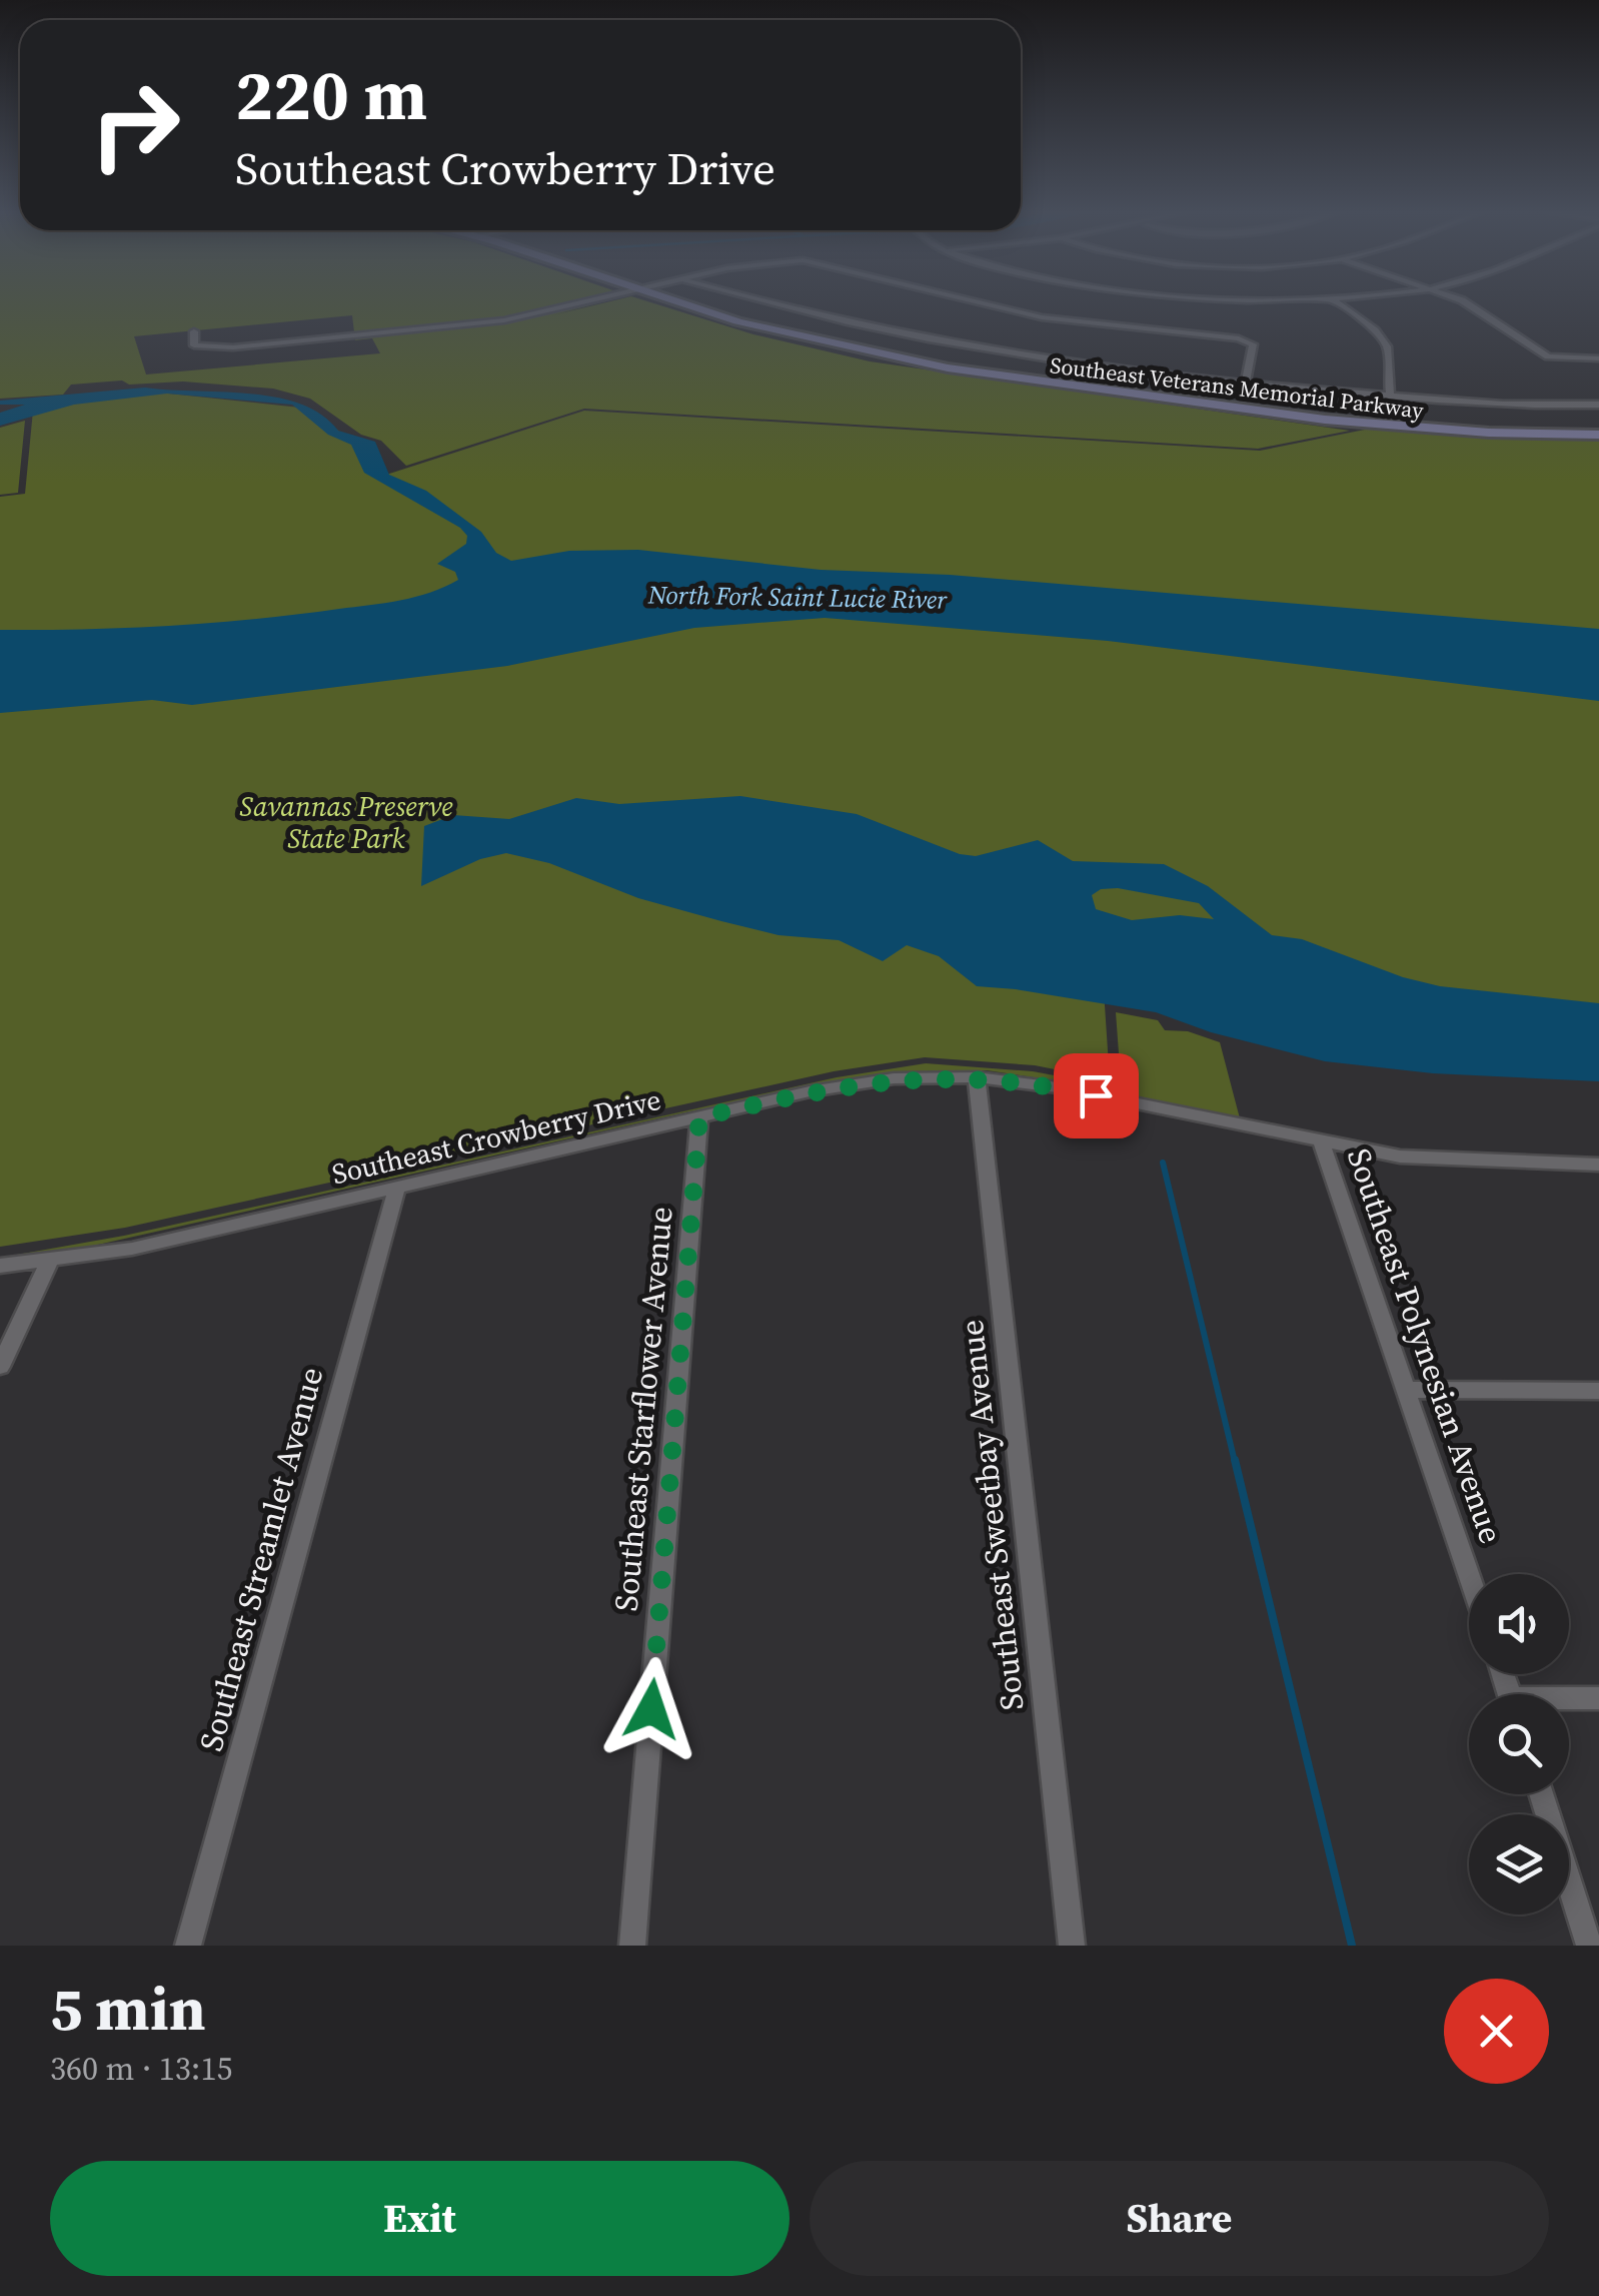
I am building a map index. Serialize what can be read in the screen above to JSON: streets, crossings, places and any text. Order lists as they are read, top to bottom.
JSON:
{
  "streets": {
    "main road": ["Southeast Veterans Memorial Parkway"],
    "street": [
      "Southeast Crowberry Drive",
      "Southeast Polynesian Avenue",
      "Southeast Starflower Avenue",
      "Southeast Sweetbay Avenue",
      "Southeast Streamlet Avenue"
    ]
  },
  "crossings": [
    ["Southeast Crowberry Drive", "Southeast Polynesian Avenue"],
    ["Southeast Crowberry Drive", "Southeast Starflower Avenue"],
    ["Southeast Crowberry Drive", "Southeast Sweetbay Avenue"],
    ["Southeast Crowberry Drive", "Southeast Streamlet Avenue"]
  ],
  "water": ["North Fork Saint Lucie River"],
  "parks": ["Savannas Preserve State Park"],
  "page": {
    "turn": ["220 m", "Southeast Crowberry Drive"],
    "heading": ["5 min", "360 m · 13:15"],
    "buttons": ["Exit", "Share"]
  }
}
